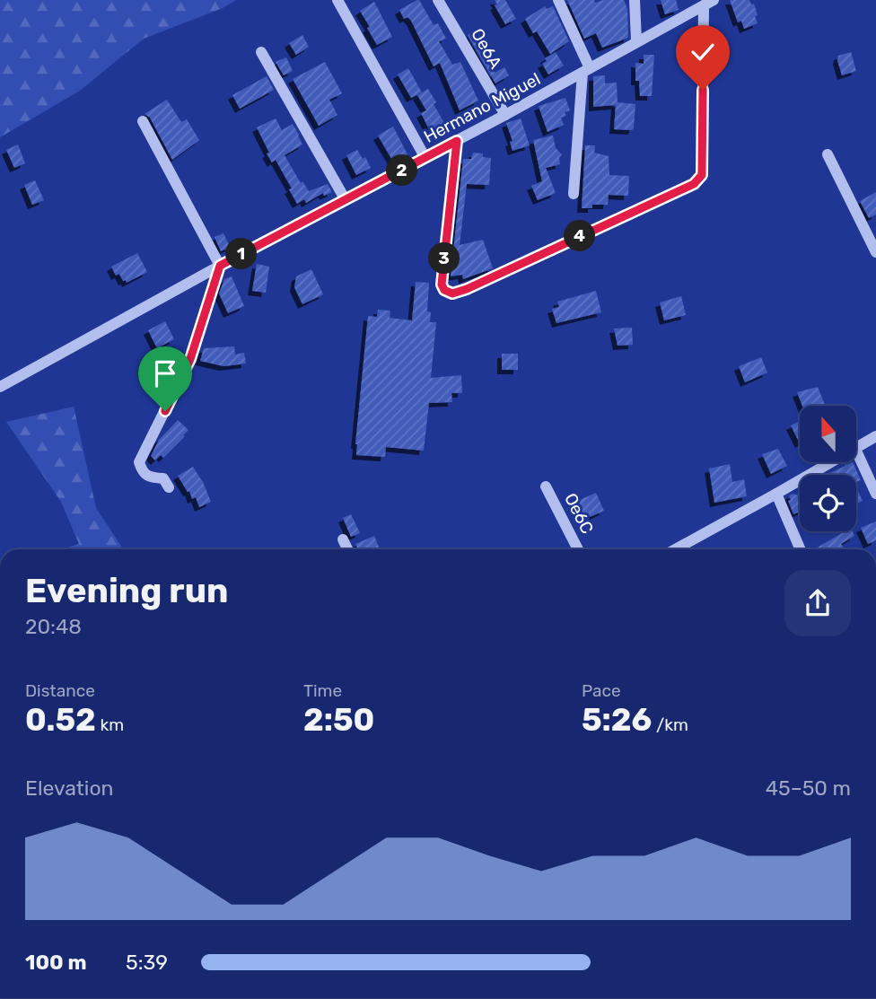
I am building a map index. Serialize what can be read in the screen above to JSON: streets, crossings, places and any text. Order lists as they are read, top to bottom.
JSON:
{
  "streets": {
    "street": ["Oe6A", "Hermano Miguel", "Oe6C"]
  },
  "crossings": [
    ["Oe6A", "Hermano Miguel"]
  ],
  "north": "top",
  "page": {
    "pins": [
      "2",
      "4",
      "1",
      "3"
    ],
    "heading": ["Evening run", "20:48"],
    "stats": [
      ["Distance", "0.52 km"],
      ["Time", "2:50"],
      ["Pace", "5:26 /km"]
    ],
    "chart": ["Elevation", "45–50 m"],
    "list": [
      {
        "name": "100 m",
        "note": "5:39"
      }
    ]
  }
}
